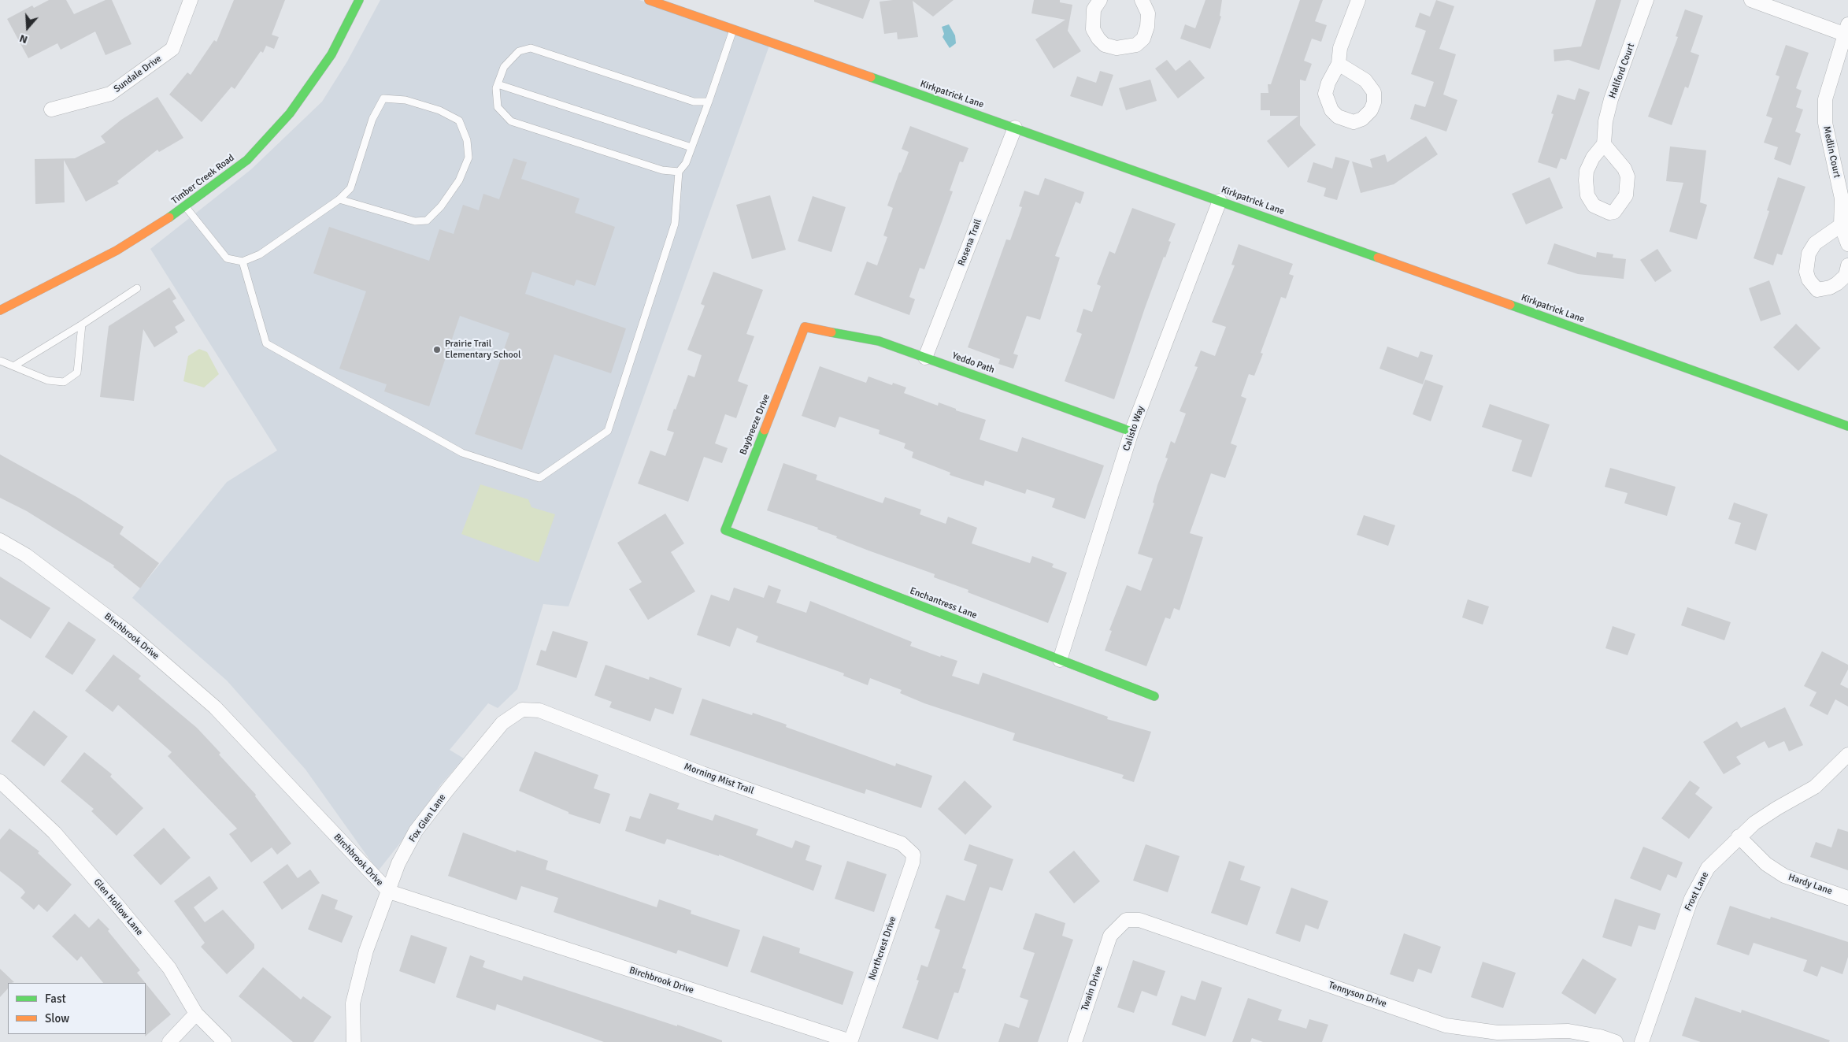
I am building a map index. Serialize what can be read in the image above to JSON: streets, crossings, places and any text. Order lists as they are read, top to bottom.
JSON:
{
  "streets": {
    "street": [
      "Hallford Court",
      "Sundale Drive",
      "Kirkpatrick Lane",
      "Medlin Court",
      "Timber Creek Road",
      "Rosena Trail",
      "Yeddo Path",
      "Baybreeze Drive",
      "Calisto Way",
      "Enchantress Lane",
      "Birchbrook Drive",
      "Morning Mist Trail",
      "Fox Glen Lane",
      "Hardy Lane",
      "Frost Lane",
      "Glen Hollow Lane",
      "Northcrest Drive",
      "Twain Drive",
      "Tennyson Drive"
    ]
  },
  "crossings": [
    ["Kirkpatrick Lane", "Rosena Trail"],
    ["Kirkpatrick Lane", "Calisto Way"],
    ["Rosena Trail", "Yeddo Path"],
    ["Yeddo Path", "Baybreeze Drive"],
    ["Yeddo Path", "Calisto Way"],
    ["Baybreeze Drive", "Enchantress Lane"],
    ["Calisto Way", "Enchantress Lane"],
    ["Birchbrook Drive", "Fox Glen Lane"],
    ["Birchbrook Drive", "Northcrest Drive"],
    ["Morning Mist Trail", "Fox Glen Lane"],
    ["Morning Mist Trail", "Northcrest Drive"],
    ["Hardy Lane", "Frost Lane"],
    ["Twain Drive", "Tennyson Drive"]
  ],
  "places": ["Prairie Trail Elementary School"],
  "legend": ["Fast", "Slow"],
  "north": "bottom"
}
